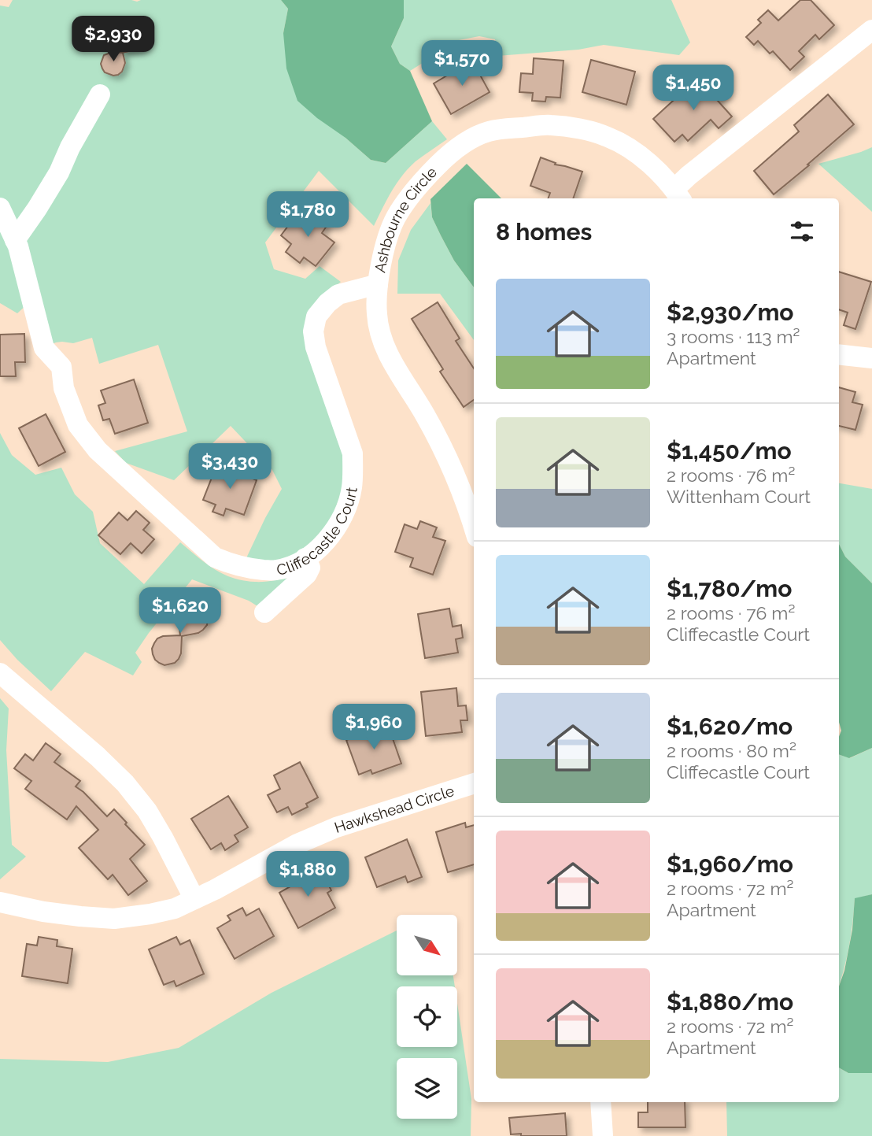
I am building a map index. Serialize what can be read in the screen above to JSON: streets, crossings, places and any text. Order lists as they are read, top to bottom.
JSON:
{
  "streets": {
    "street": ["Ashbourne Circle", "Cliffecastle Court", "Hawkshead Circle"]
  },
  "crossings": [
    ["Ashbourne Circle", "Cliffecastle Court"]
  ],
  "north": "bottom right",
  "page": {
    "price": [
      "$2,930",
      "$1,570",
      "$1,450",
      "$1,780",
      "$3,430",
      "$1,620",
      "$1,960",
      "$1,880"
    ],
    "heading": "8 homes",
    "list": [
      {
        "name": "$2,930/mo",
        "note": "3 rooms · 113 m² · Apartment"
      },
      {
        "name": "$1,450/mo",
        "note": "2 rooms · 76 m² · Wittenham Court"
      },
      {
        "name": "$1,780/mo",
        "note": "2 rooms · 76 m² · Cliffecastle Court"
      },
      {
        "name": "$1,620/mo",
        "note": "2 rooms · 80 m² · Cliffecastle Court"
      },
      {
        "name": "$1,960/mo",
        "note": "2 rooms · 72 m² · Apartment"
      },
      {
        "name": "$1,880/mo",
        "note": "2 rooms · 72 m² · Apartment"
      }
    ]
  }
}
